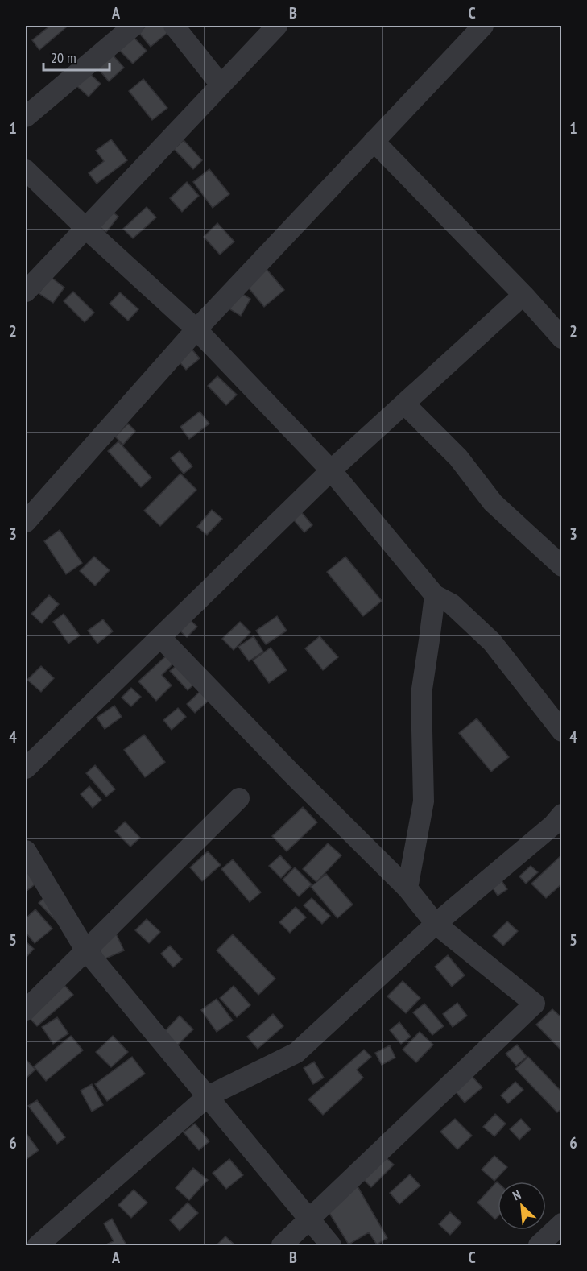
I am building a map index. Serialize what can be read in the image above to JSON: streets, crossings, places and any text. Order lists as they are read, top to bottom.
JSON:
{
  "scale_bar": "20 m",
  "north": "top left",
  "grid": {
    "columns": ["A", "B", "C"],
    "rows": [
      "1",
      "2",
      "3",
      "4",
      "5",
      "6"
    ]
  }
}
